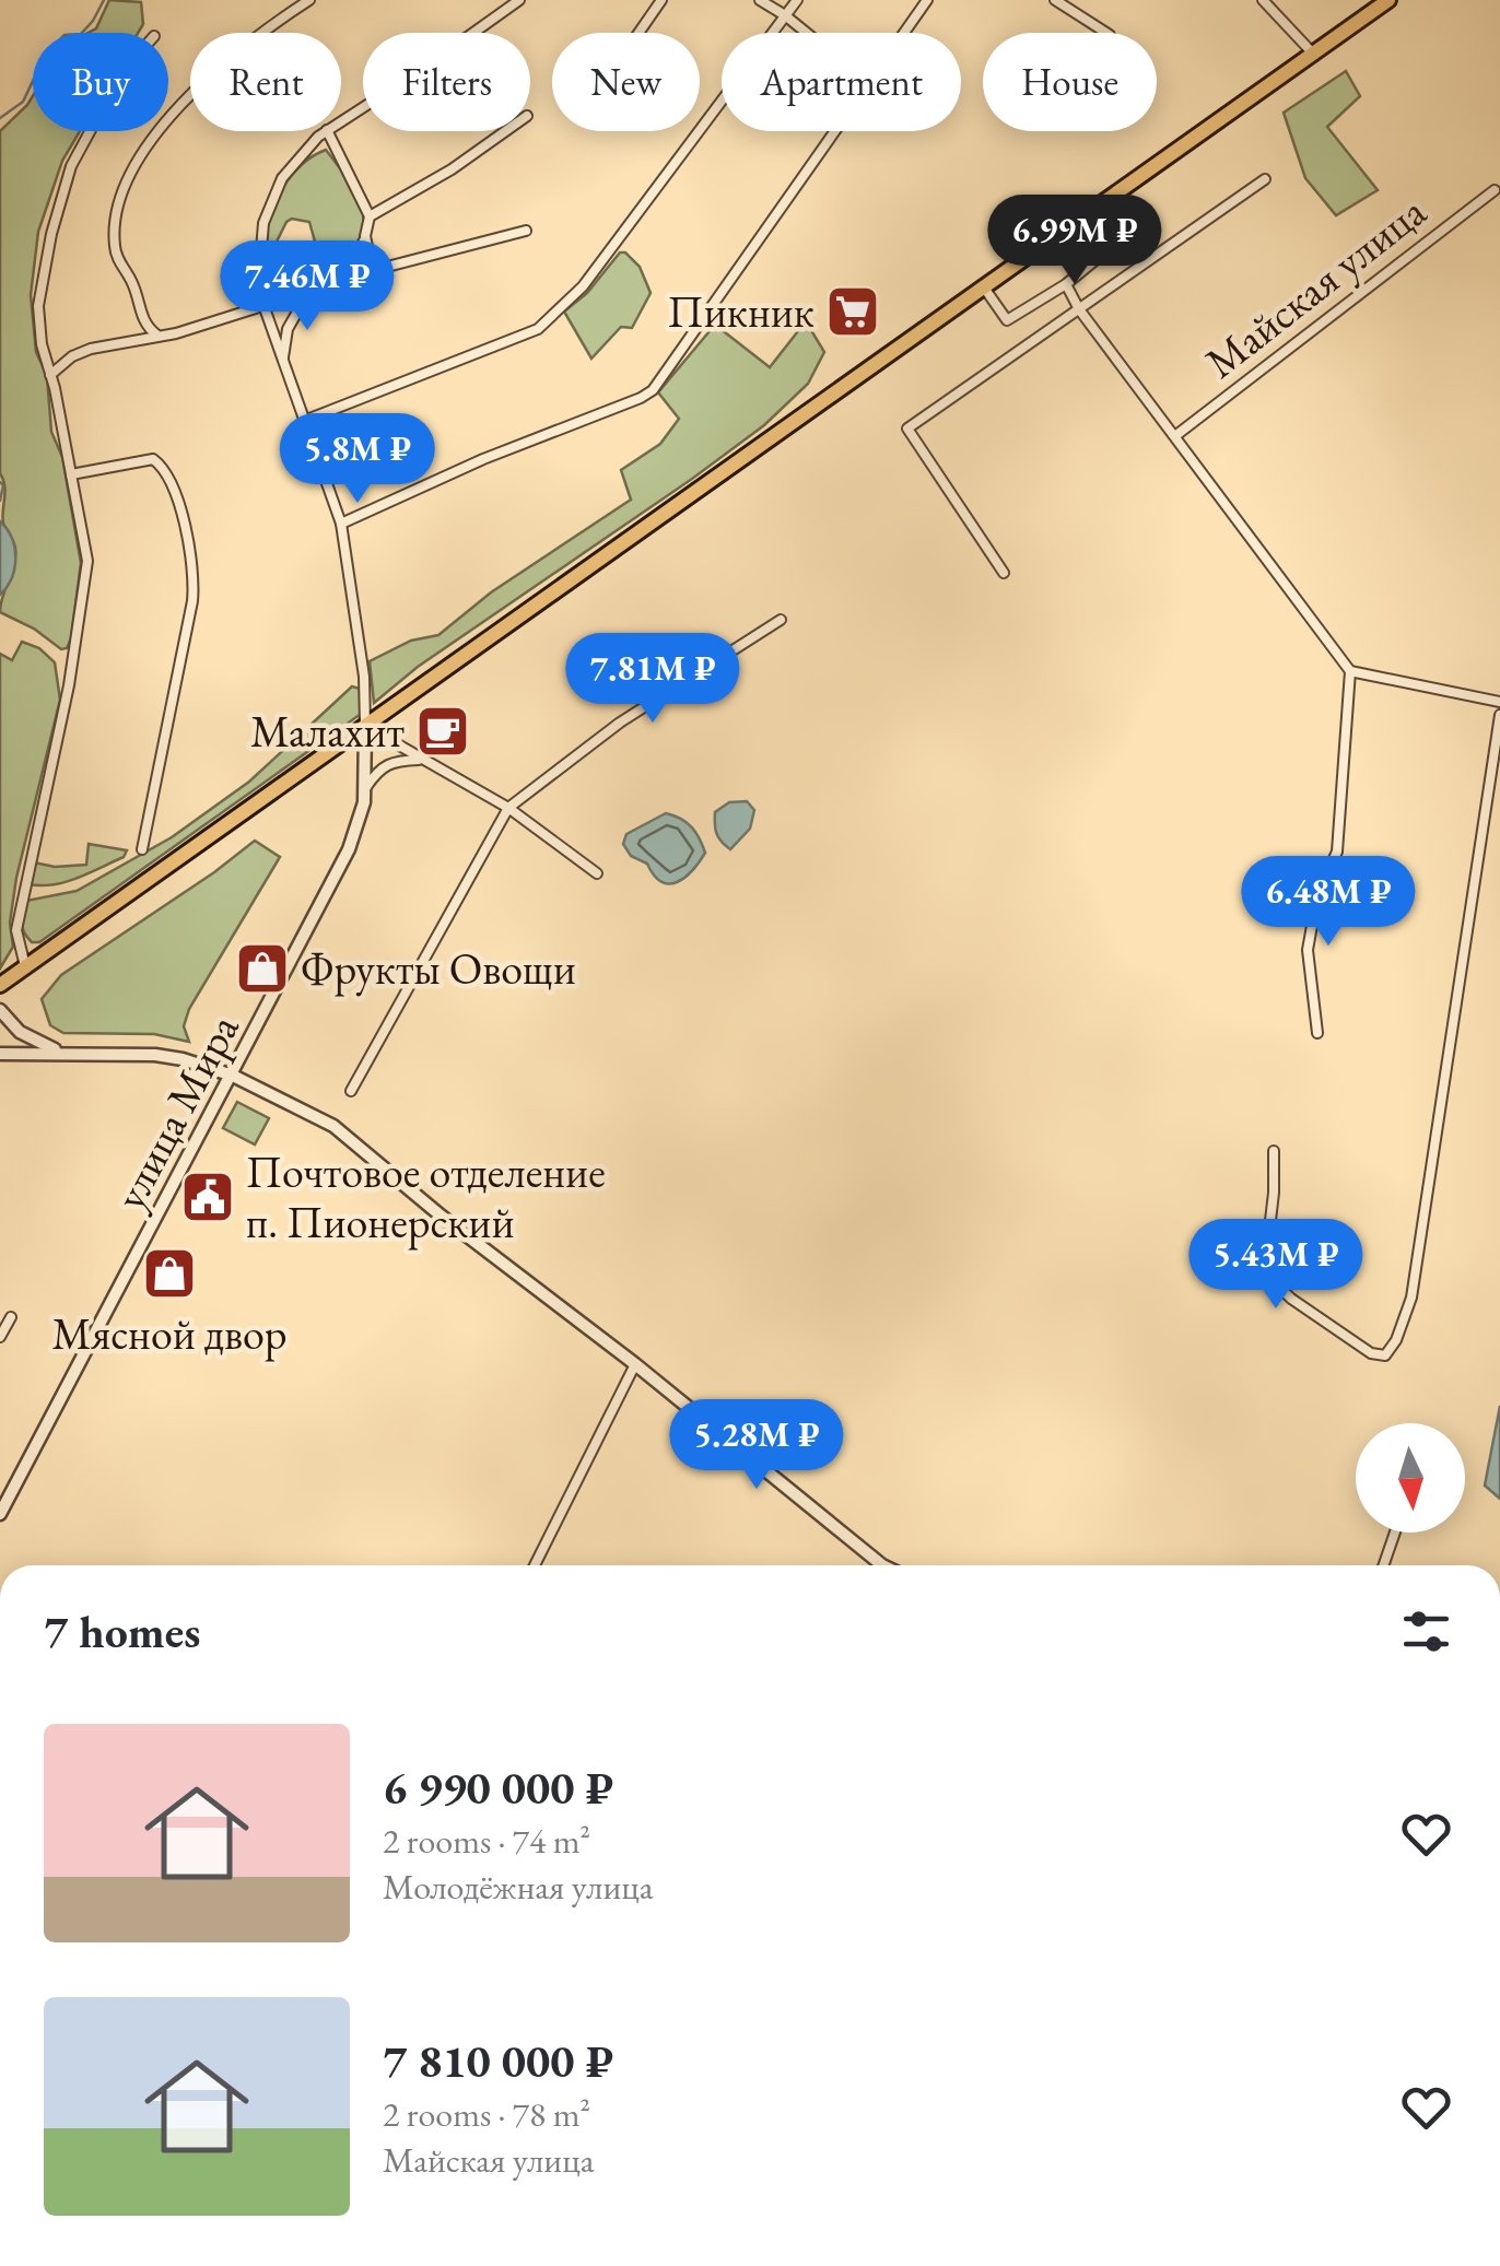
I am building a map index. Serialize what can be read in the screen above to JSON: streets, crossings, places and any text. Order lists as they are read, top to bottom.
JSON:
{
  "streets": {
    "street": ["Майская улица", "улица Мира"]
  },
  "places": {
    "supermarket": ["Пикник"],
    "cafe": ["Малахит"],
    "shop": ["Фрукты Овощи", "Мясной двор"],
    "public building": ["Почтовое отделение п. Пионерский"]
  },
  "north": "bottom",
  "page": {
    "chip": [
      "Buy",
      "Rent",
      "Filters",
      "New",
      "Apartment",
      "House"
    ],
    "price": [
      "6.99M ₽",
      "7.46M ₽",
      "5.8M ₽",
      "7.81M ₽",
      "6.48M ₽",
      "5.43M ₽",
      "5.28M ₽"
    ],
    "heading": "7 homes",
    "list": [
      {
        "name": "6 990 000 ₽",
        "note": "2 rooms · 74 m² · Молодёжная улица"
      },
      {
        "name": "7 810 000 ₽",
        "note": "2 rooms · 78 m² · Майская улица"
      }
    ]
  }
}
